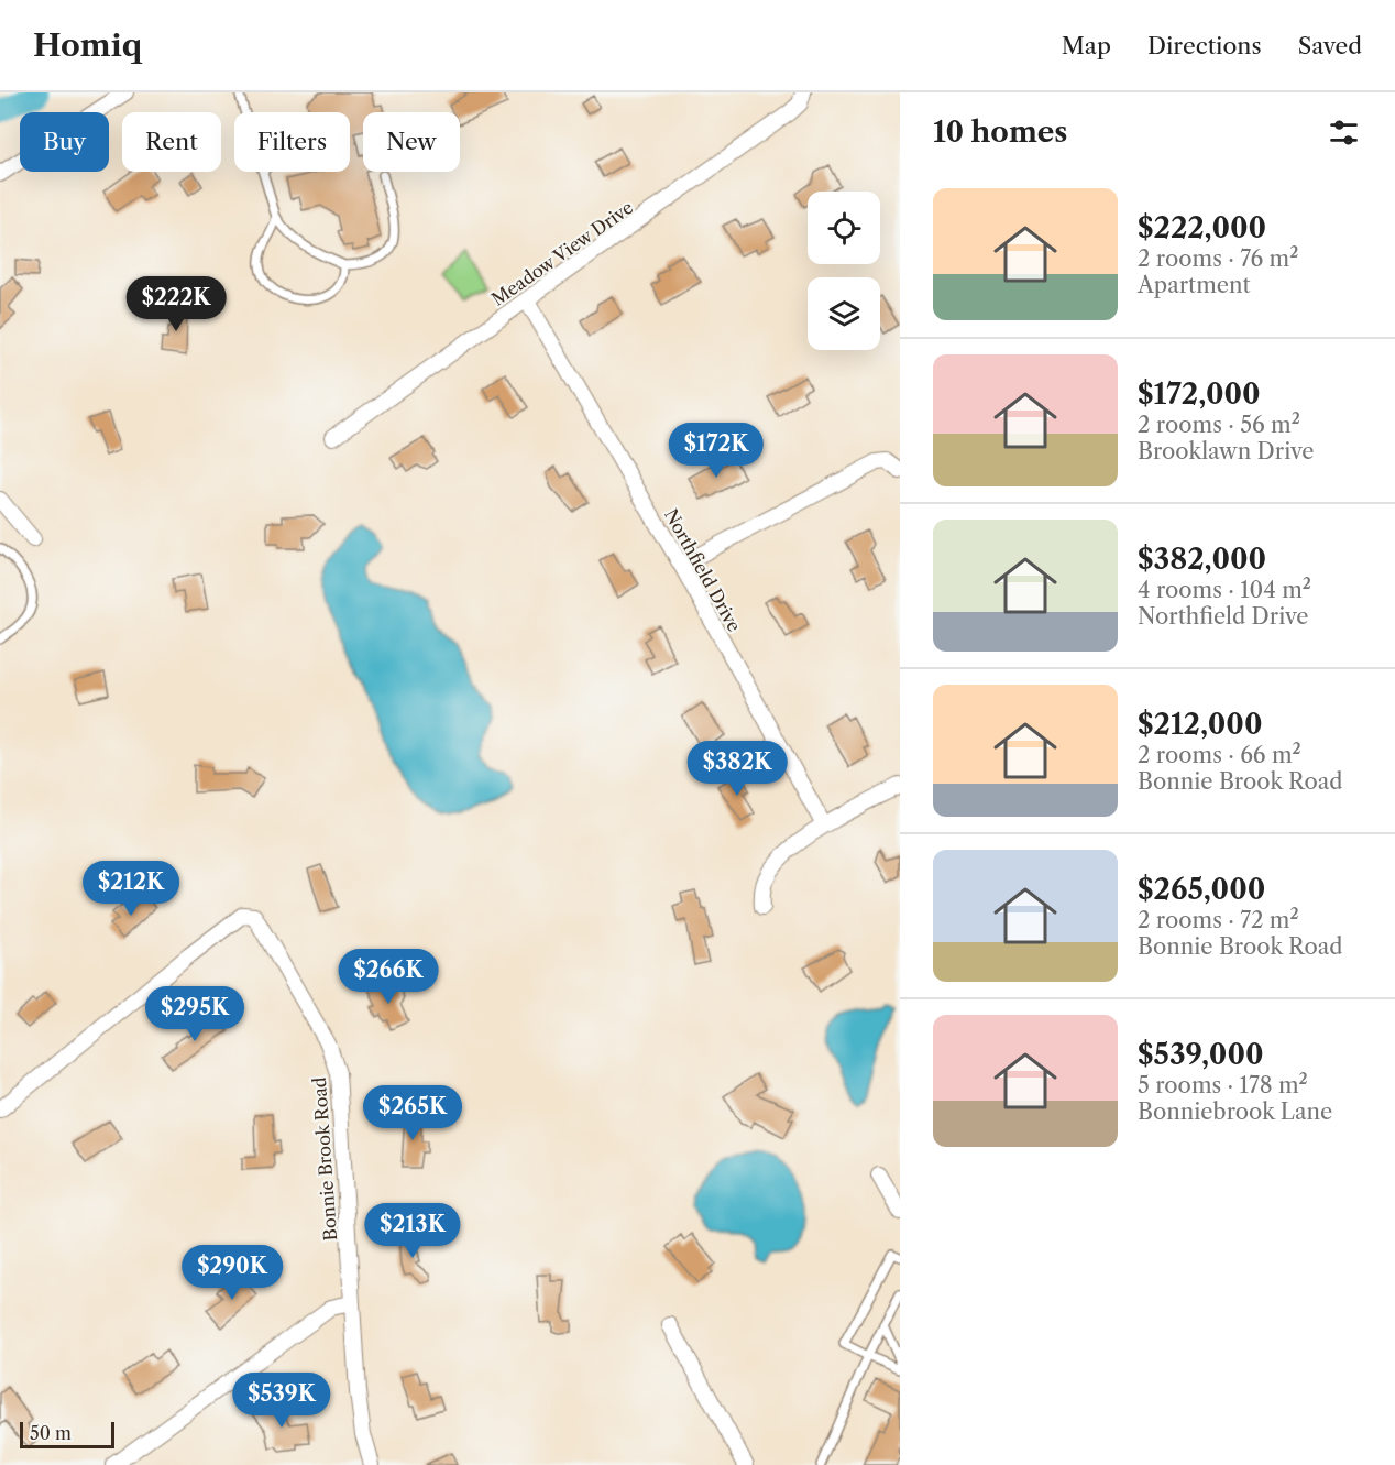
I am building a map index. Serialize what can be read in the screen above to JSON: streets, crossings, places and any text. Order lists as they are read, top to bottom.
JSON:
{
  "streets": {
    "street": ["Meadow View Drive", "Northfield Drive", "Bonnie Brook Road"]
  },
  "crossings": [
    ["Meadow View Drive", "Northfield Drive"]
  ],
  "scale_bar": "50 m",
  "page": {
    "header": "Homiq",
    "nav": ["Map", "Directions", "Saved"],
    "heading": "10 homes",
    "chip": [
      "Buy",
      "Rent",
      "Filters",
      "New"
    ],
    "list": [
      {
        "name": "$222,000",
        "note": "2 rooms · 76 m² · Apartment"
      },
      {
        "name": "$172,000",
        "note": "2 rooms · 56 m² · Brooklawn Drive"
      },
      {
        "name": "$382,000",
        "note": "4 rooms · 104 m² · Northfield Drive"
      },
      {
        "name": "$212,000",
        "note": "2 rooms · 66 m² · Bonnie Brook Road"
      },
      {
        "name": "$265,000",
        "note": "2 rooms · 72 m² · Bonnie Brook Road"
      },
      {
        "name": "$539,000",
        "note": "5 rooms · 178 m² · Bonniebrook Lane"
      }
    ],
    "price": [
      "$222K",
      "$172K",
      "$382K",
      "$212K",
      "$266K",
      "$295K",
      "$265K",
      "$213K",
      "$290K",
      "$539K"
    ],
    "scale": "50 m"
  }
}
